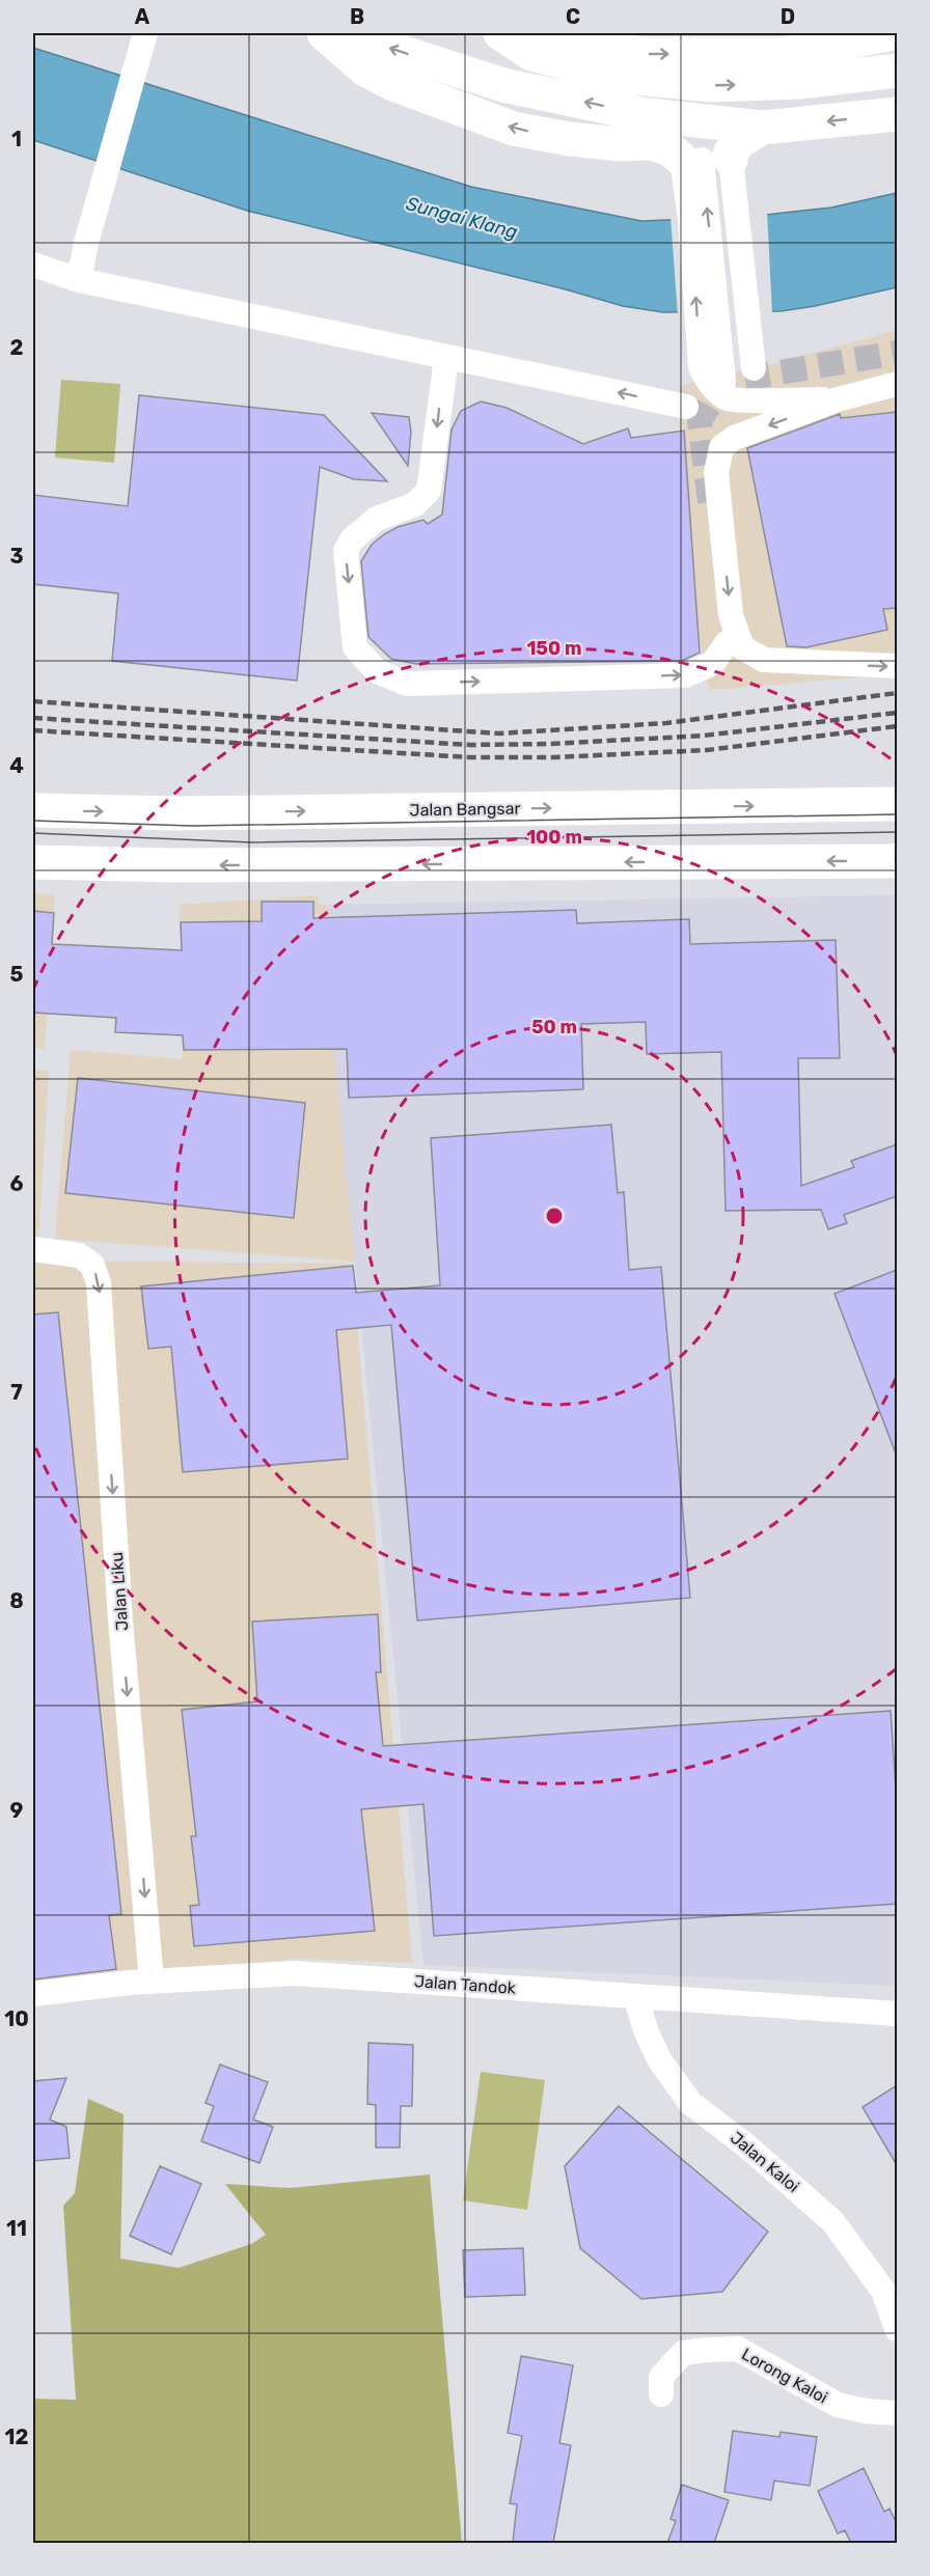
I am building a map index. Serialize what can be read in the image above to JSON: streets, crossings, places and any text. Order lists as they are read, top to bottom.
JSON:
{
  "streets": {
    "main road": ["Jalan Bangsar"],
    "street": [
      "Jalan Liku",
      "Jalan Tandok",
      "Jalan Kaloi",
      "Lorong Kaloi"
    ]
  },
  "crossings": [
    ["Jalan Liku", "Jalan Tandok"],
    ["Jalan Tandok", "Jalan Kaloi"]
  ],
  "one_way": ["Jalan Liku"],
  "water": ["Sungai Klang"],
  "grid": {
    "columns": [
      "A",
      "B",
      "C",
      "D"
    ],
    "rows": [
      "1",
      "2",
      "3",
      "4",
      "5",
      "6",
      "7",
      "8",
      "9",
      "10",
      "11",
      "12"
    ]
  },
  "rings": ["150 m", "100 m", "50 m"]
}
